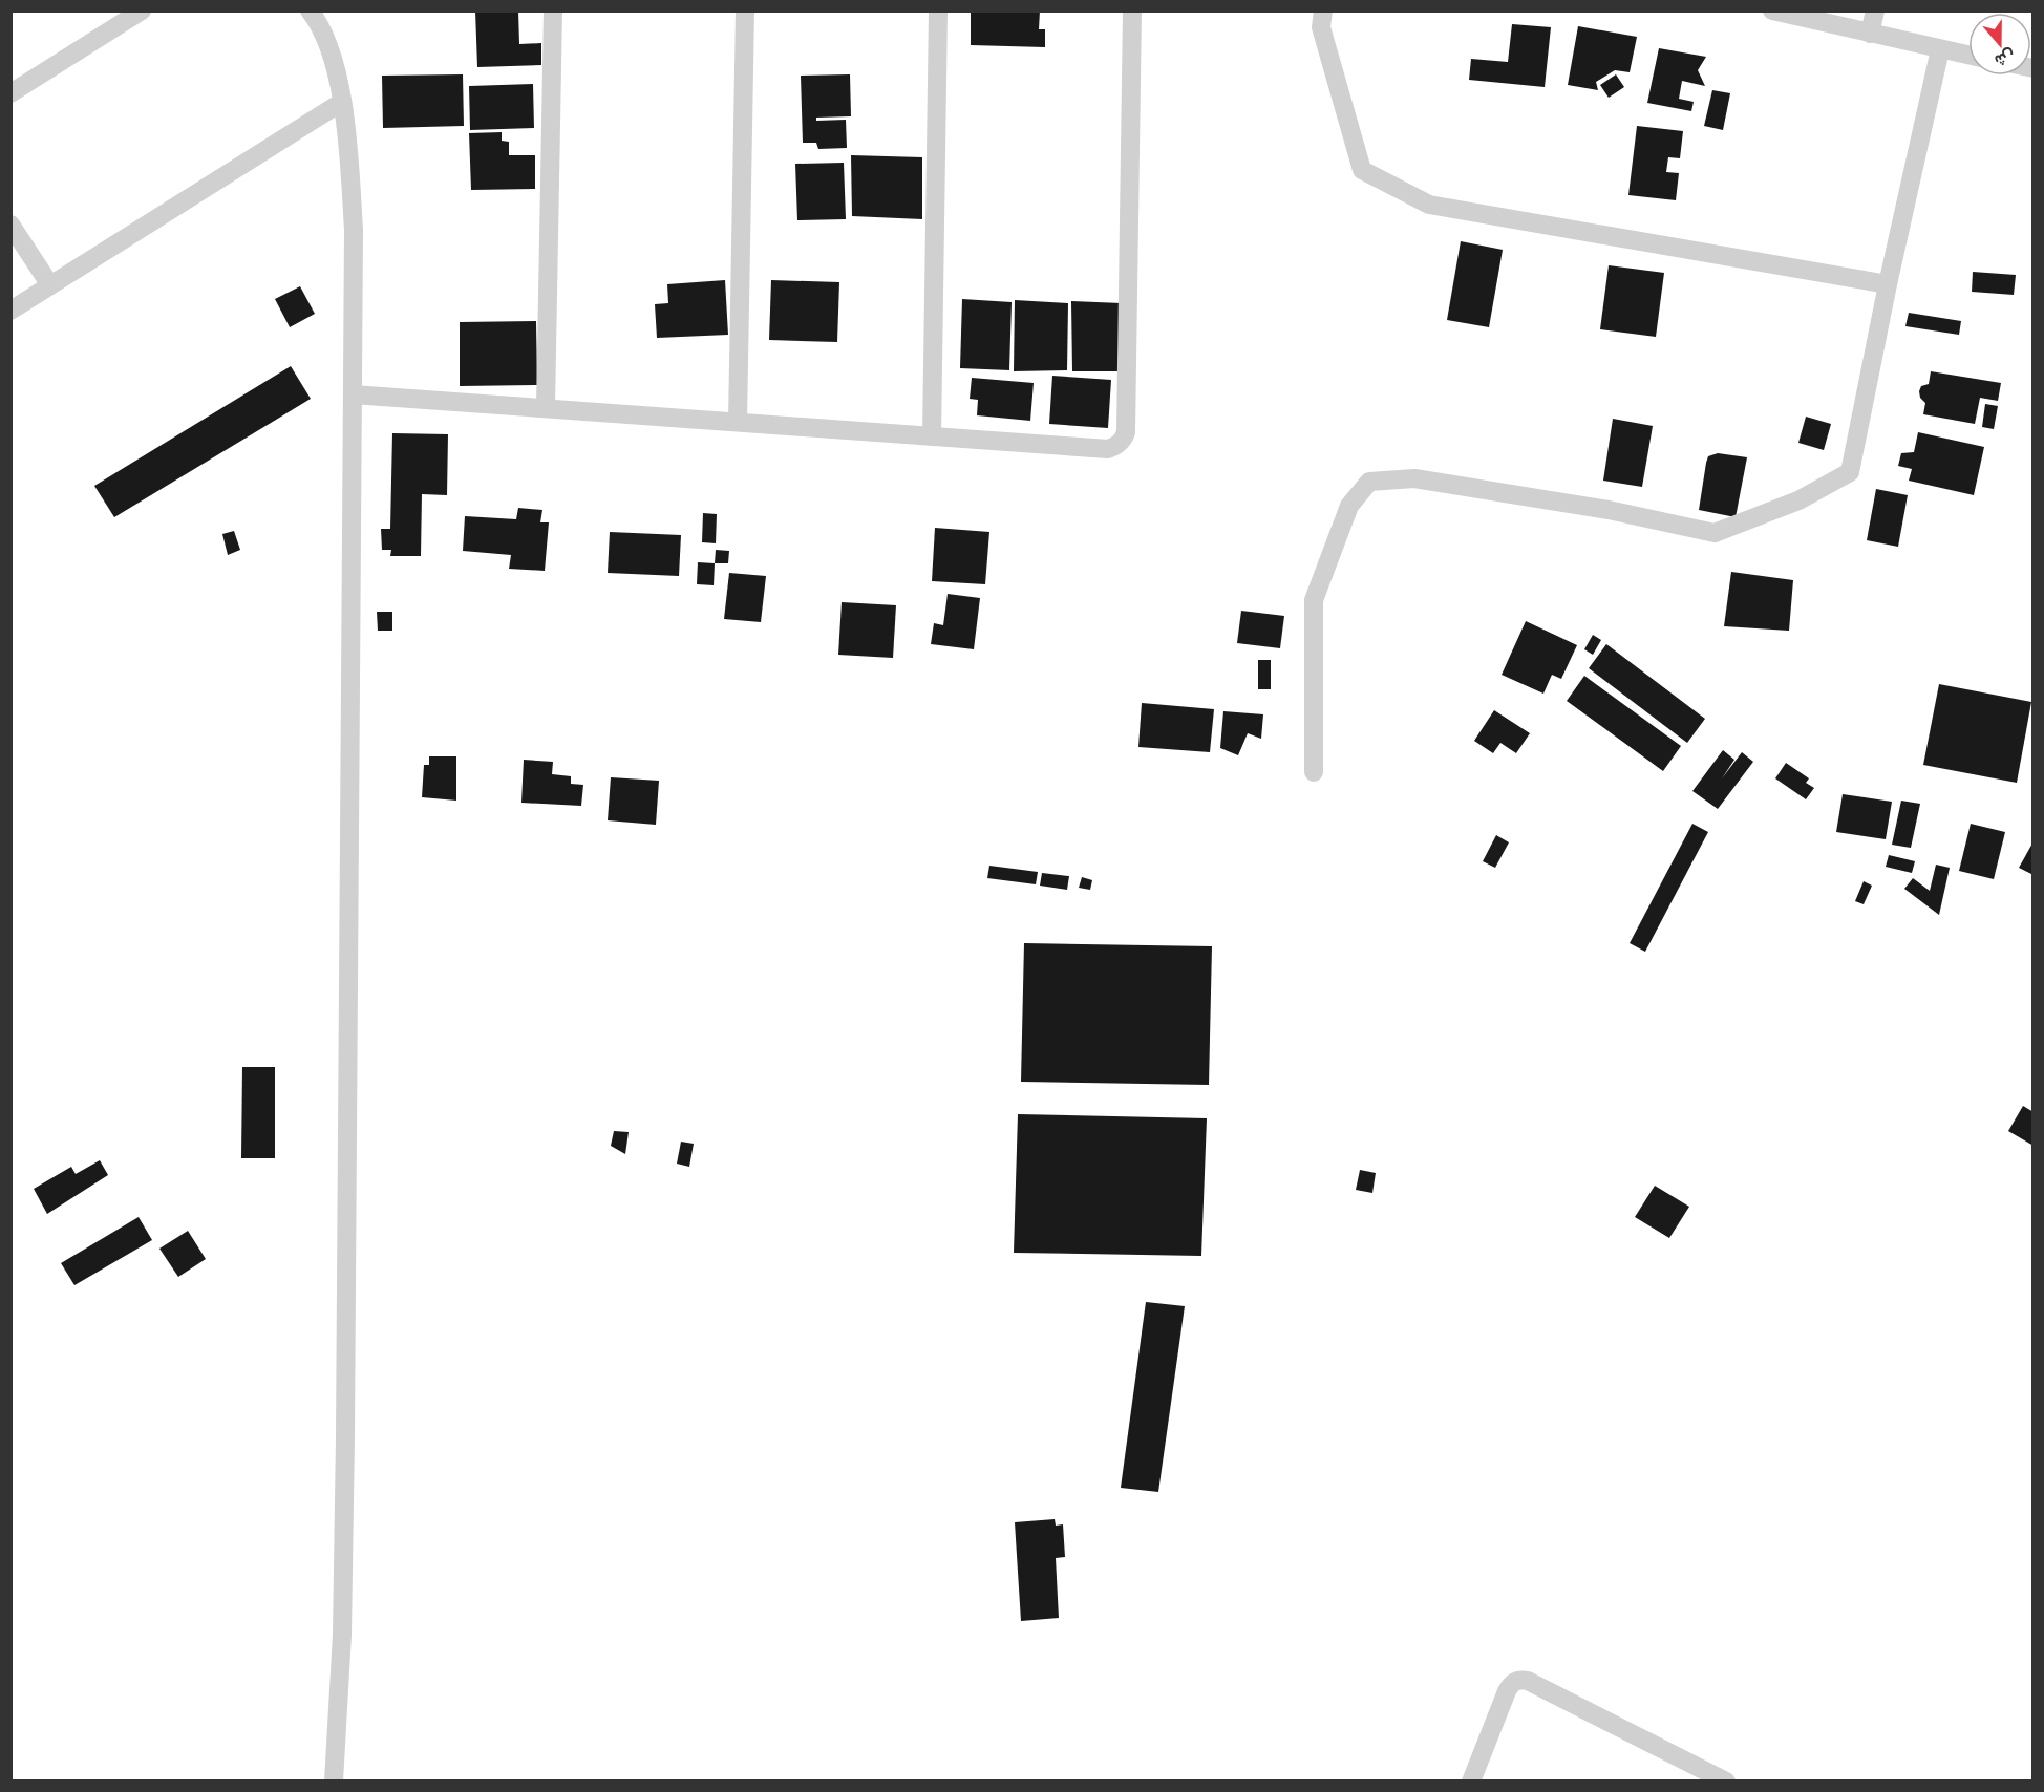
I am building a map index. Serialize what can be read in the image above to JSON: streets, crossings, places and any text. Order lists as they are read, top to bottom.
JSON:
{
  "north": "bottom"
}
